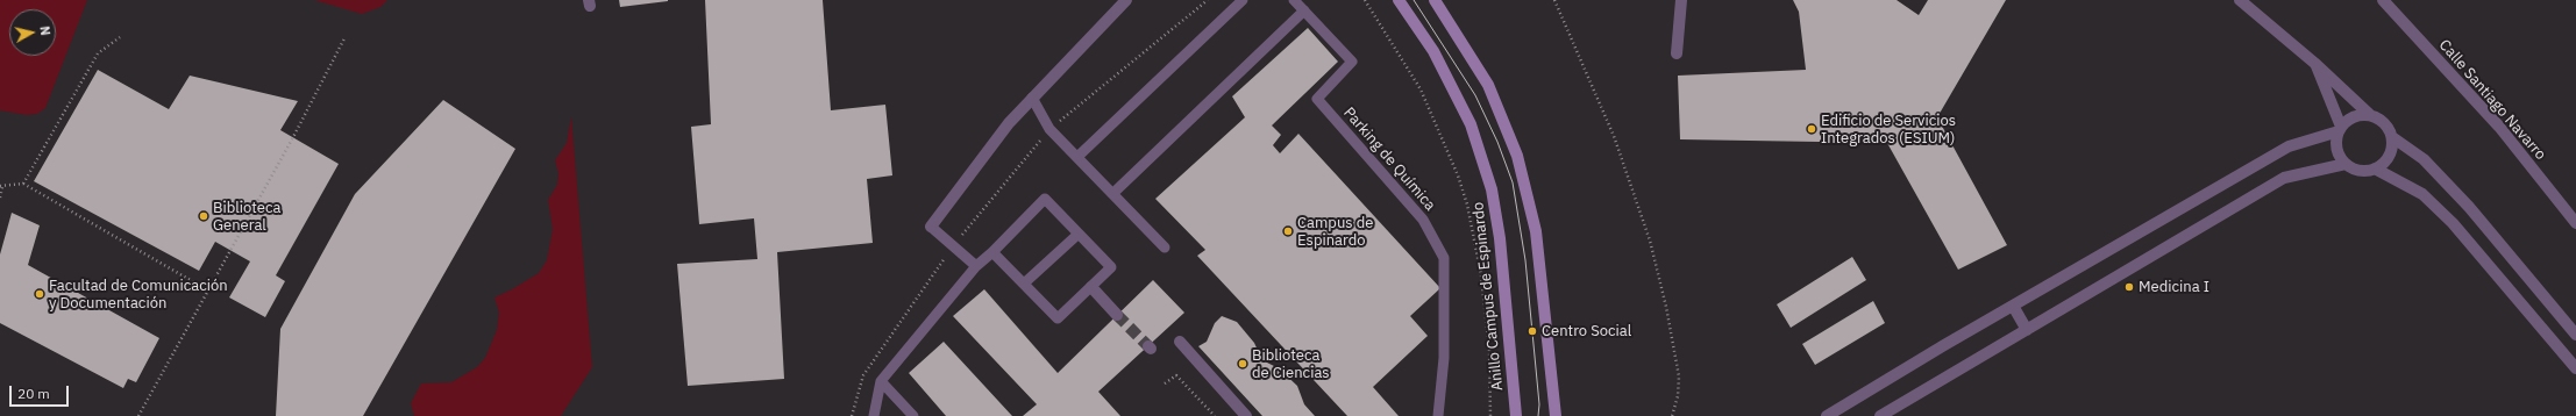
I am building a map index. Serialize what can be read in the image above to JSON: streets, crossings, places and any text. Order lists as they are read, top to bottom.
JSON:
{
  "streets": {
    "main road": ["Anillo Campus de Espinardo"],
    "street": ["Calle Santiago Navarro"],
    "lane": ["Parking de Química"]
  },
  "places": [
    "Edificio de Servicios Integrados (ESIUM)",
    "Biblioteca General",
    "Campus de Espinardo",
    "Medicina I",
    "Facultad de Comunicación y Documentación",
    "Centro Social",
    "Biblioteca de Ciencias"
  ],
  "scale_bar": "20 m",
  "north": "right"
}
